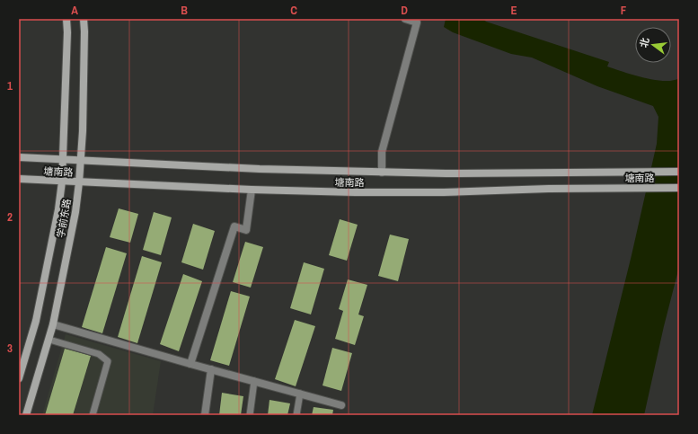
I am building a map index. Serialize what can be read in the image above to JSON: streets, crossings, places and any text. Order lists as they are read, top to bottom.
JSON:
{
  "streets": {
    "main road": ["塘南路", "学前东路"]
  },
  "crossings": [
    ["塘南路", "学前东路"]
  ],
  "north": "left",
  "grid": {
    "columns": [
      "A",
      "B",
      "C",
      "D",
      "E",
      "F"
    ],
    "rows": ["1", "2", "3"]
  }
}
